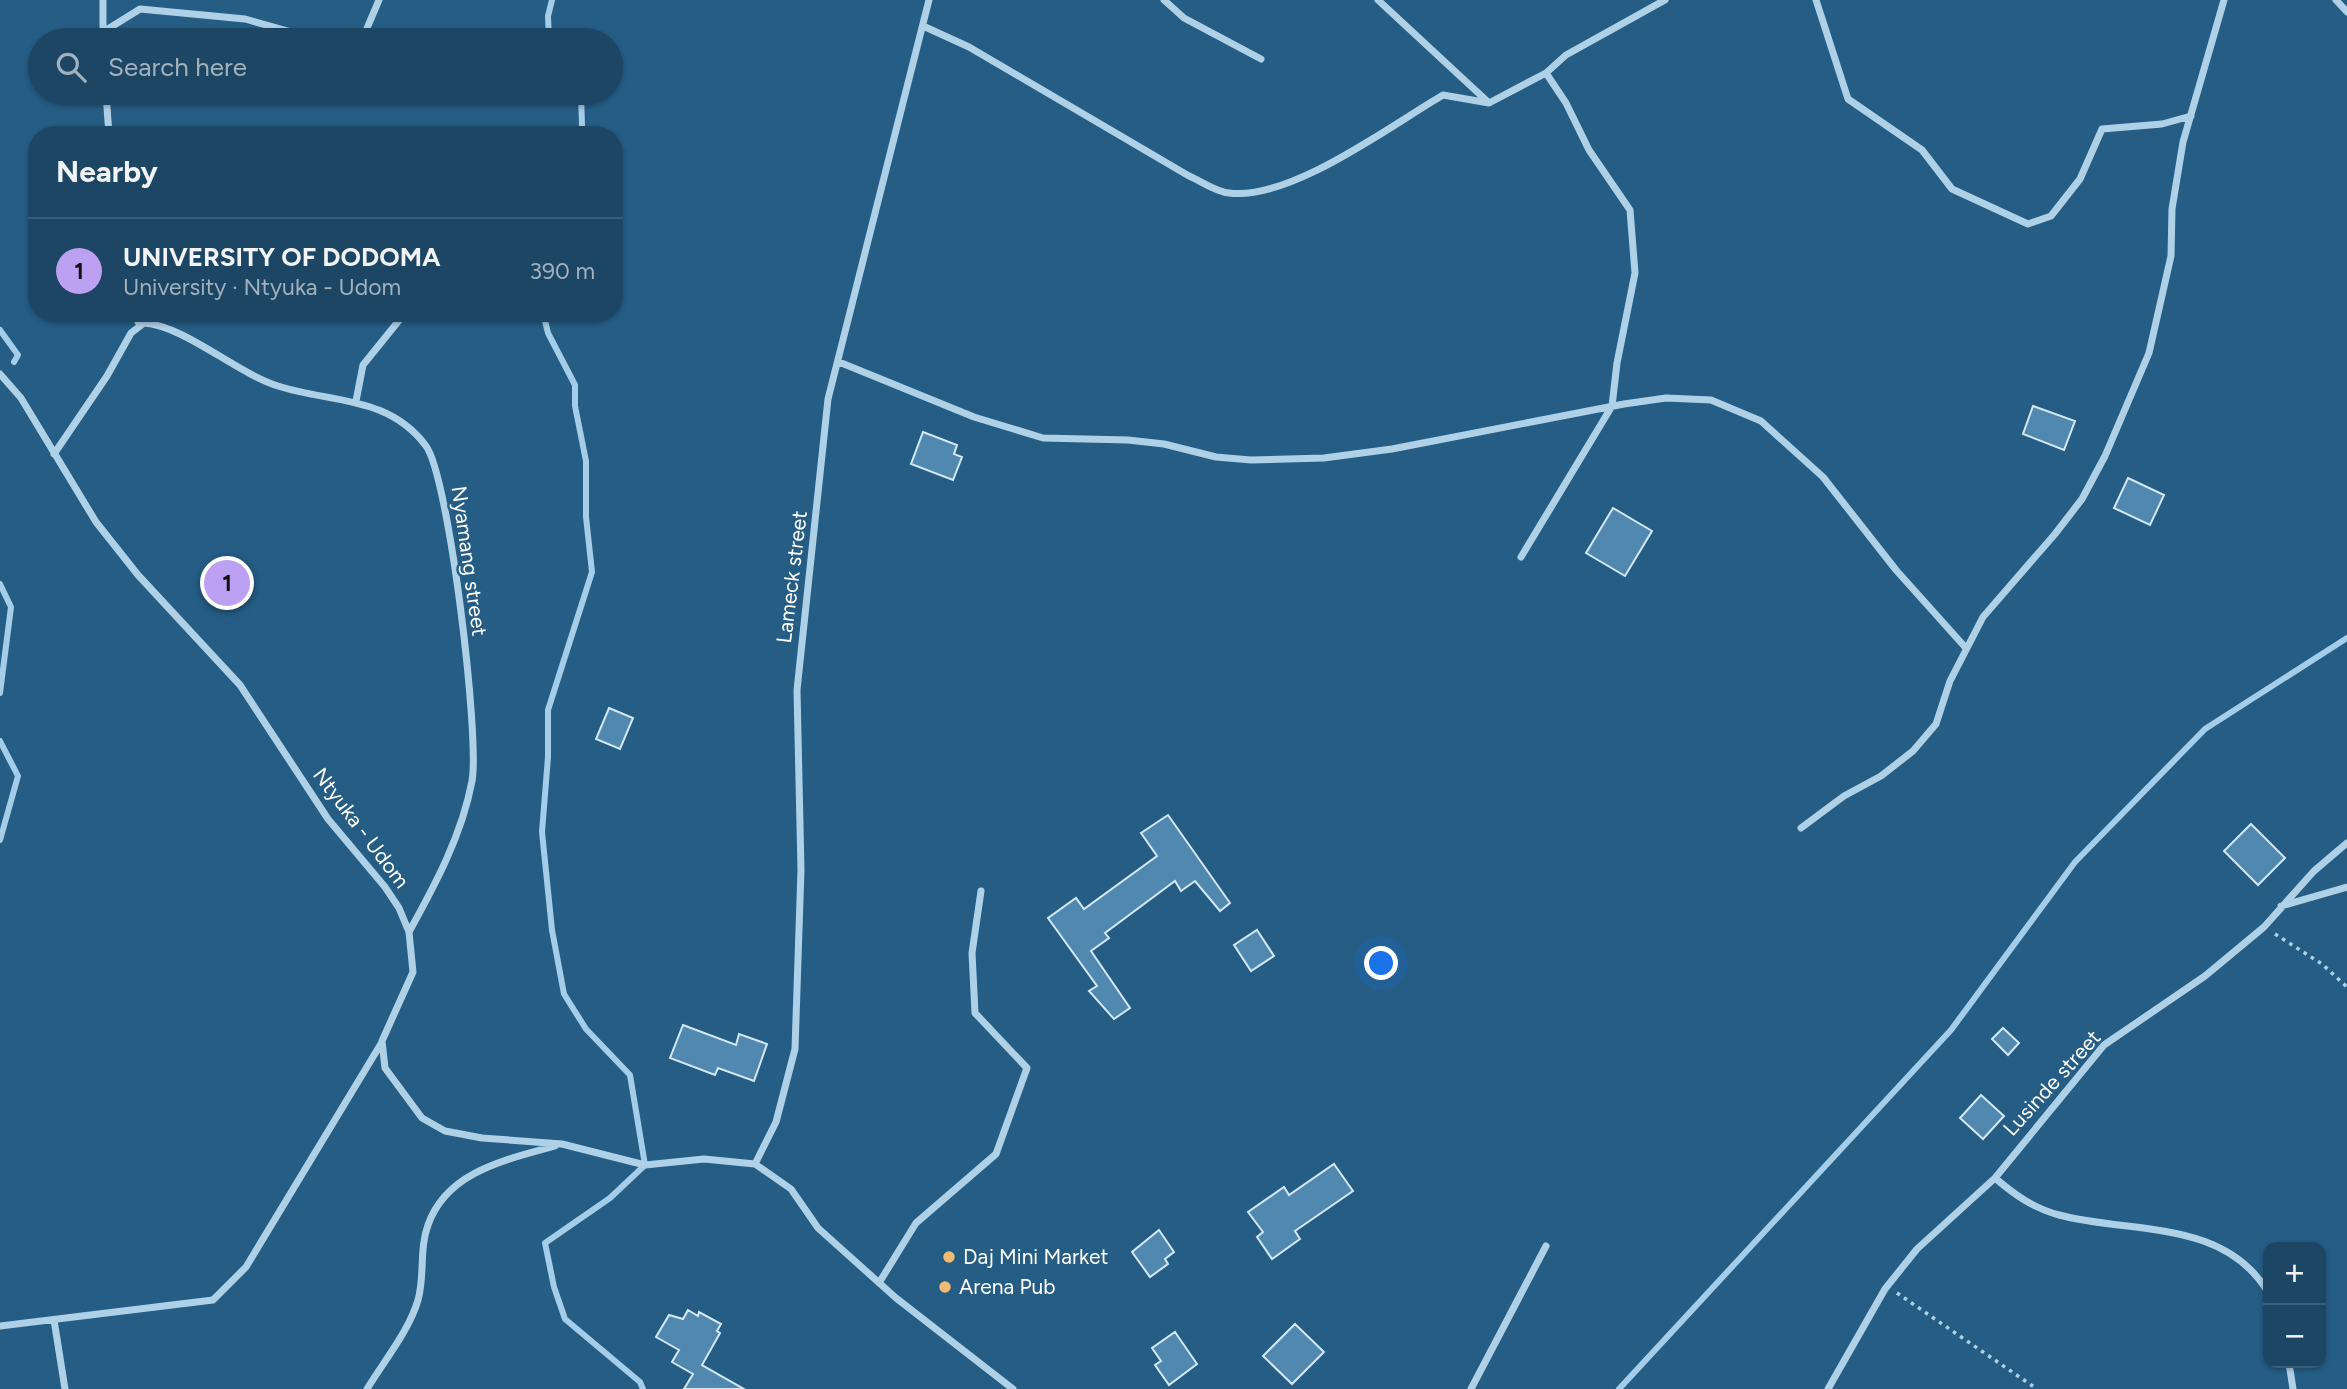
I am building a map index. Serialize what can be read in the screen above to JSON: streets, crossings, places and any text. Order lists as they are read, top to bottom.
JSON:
{
  "streets": {
    "street": [
      "Nyamang street",
      "Lameck street",
      "Ntyuka - Udom",
      "Lusinde street"
    ]
  },
  "crossings": [
    ["Nyamang street", "Ntyuka - Udom"]
  ],
  "places": ["Daj Mini Market", "Arena Pub"],
  "page": {
    "search": "Search here",
    "heading": "Nearby",
    "list": [
      {
        "mark": "1",
        "name": "UNIVERSITY OF DODOMA",
        "note": "University · Ntyuka - Udom",
        "value": "390 m"
      }
    ],
    "pins": "1",
    "map_buttons": ["+", "−"]
  }
}
